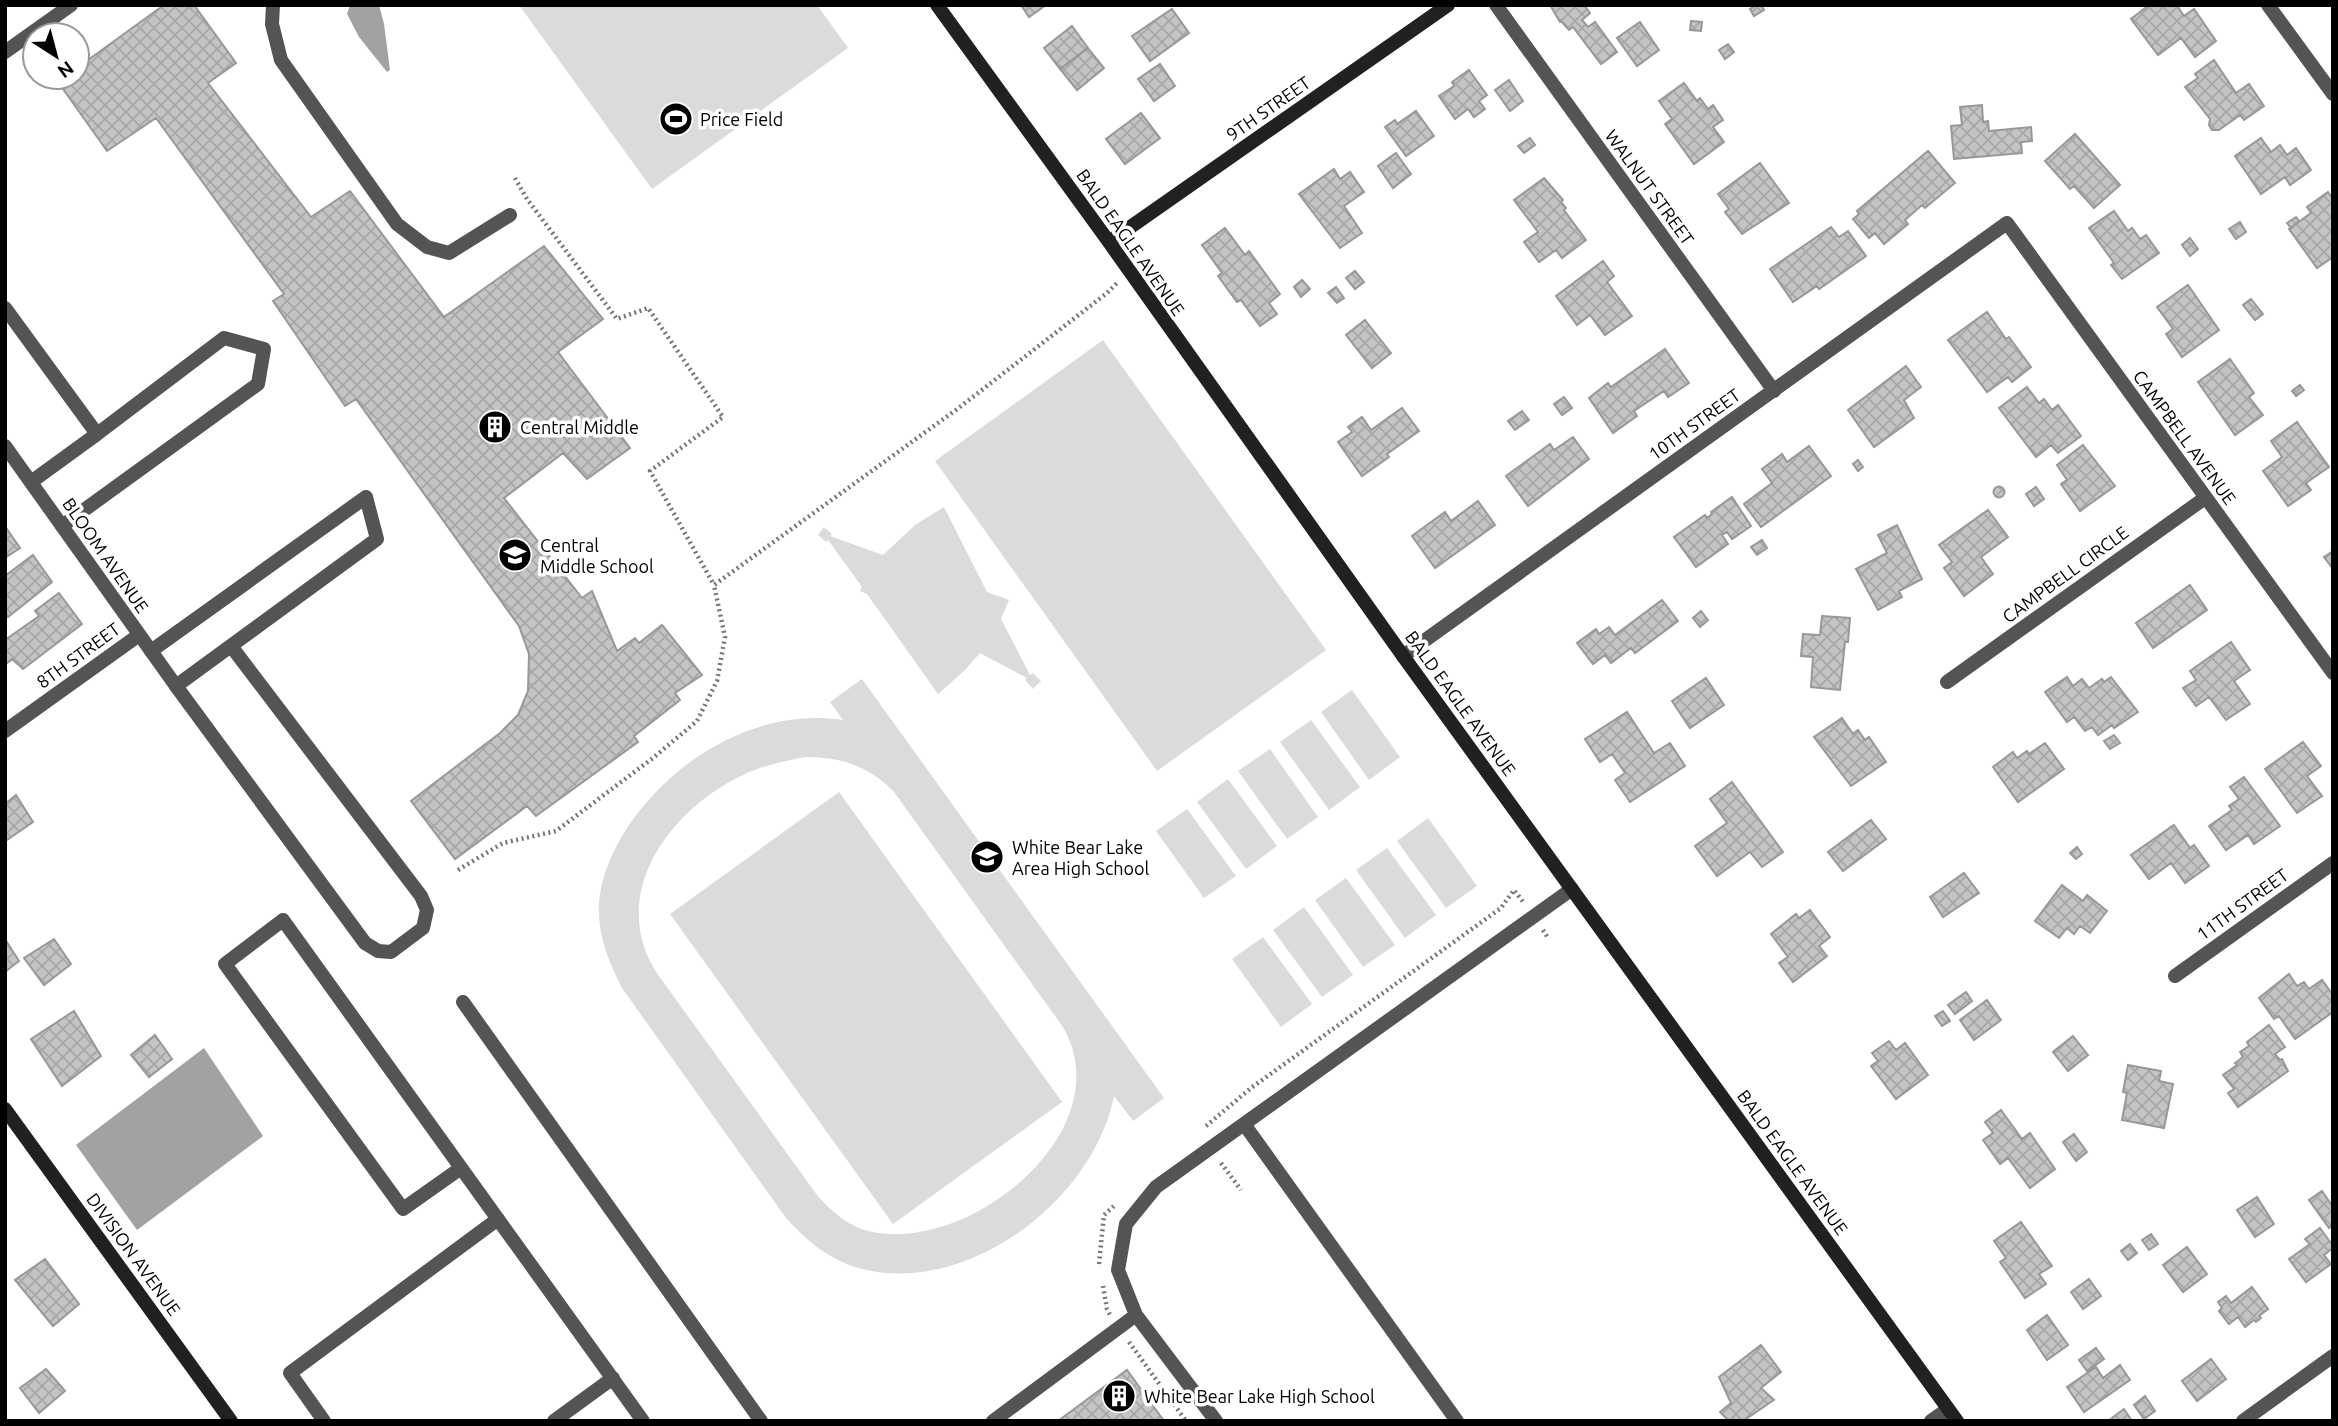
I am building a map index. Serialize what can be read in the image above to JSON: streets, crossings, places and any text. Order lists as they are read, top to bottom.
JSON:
{
  "streets": {
    "street": [
      "9TH STREET",
      "WALNUT STREET",
      "BALD EAGLE AVENUE",
      "10TH STREET",
      "CAMPBELL AVENUE",
      "BLOOM AVENUE",
      "CAMPBELL CIRCLE",
      "8TH STREET",
      "11TH STREET",
      "DIVISION AVENUE"
    ]
  },
  "crossings": [
    ["9TH STREET", "BALD EAGLE AVENUE"],
    ["WALNUT STREET", "10TH STREET"],
    ["BALD EAGLE AVENUE", "10TH STREET"],
    ["10TH STREET", "CAMPBELL AVENUE"],
    ["CAMPBELL AVENUE", "CAMPBELL CIRCLE"],
    ["BLOOM AVENUE", "8TH STREET"]
  ],
  "places": {
    "sports": ["Price Field"],
    "building": ["Central Middle", "White Bear Lake High School"],
    "school or university": ["Central Middle School", "White Bear Lake Area High School"]
  },
  "north": "bottom right"
}
